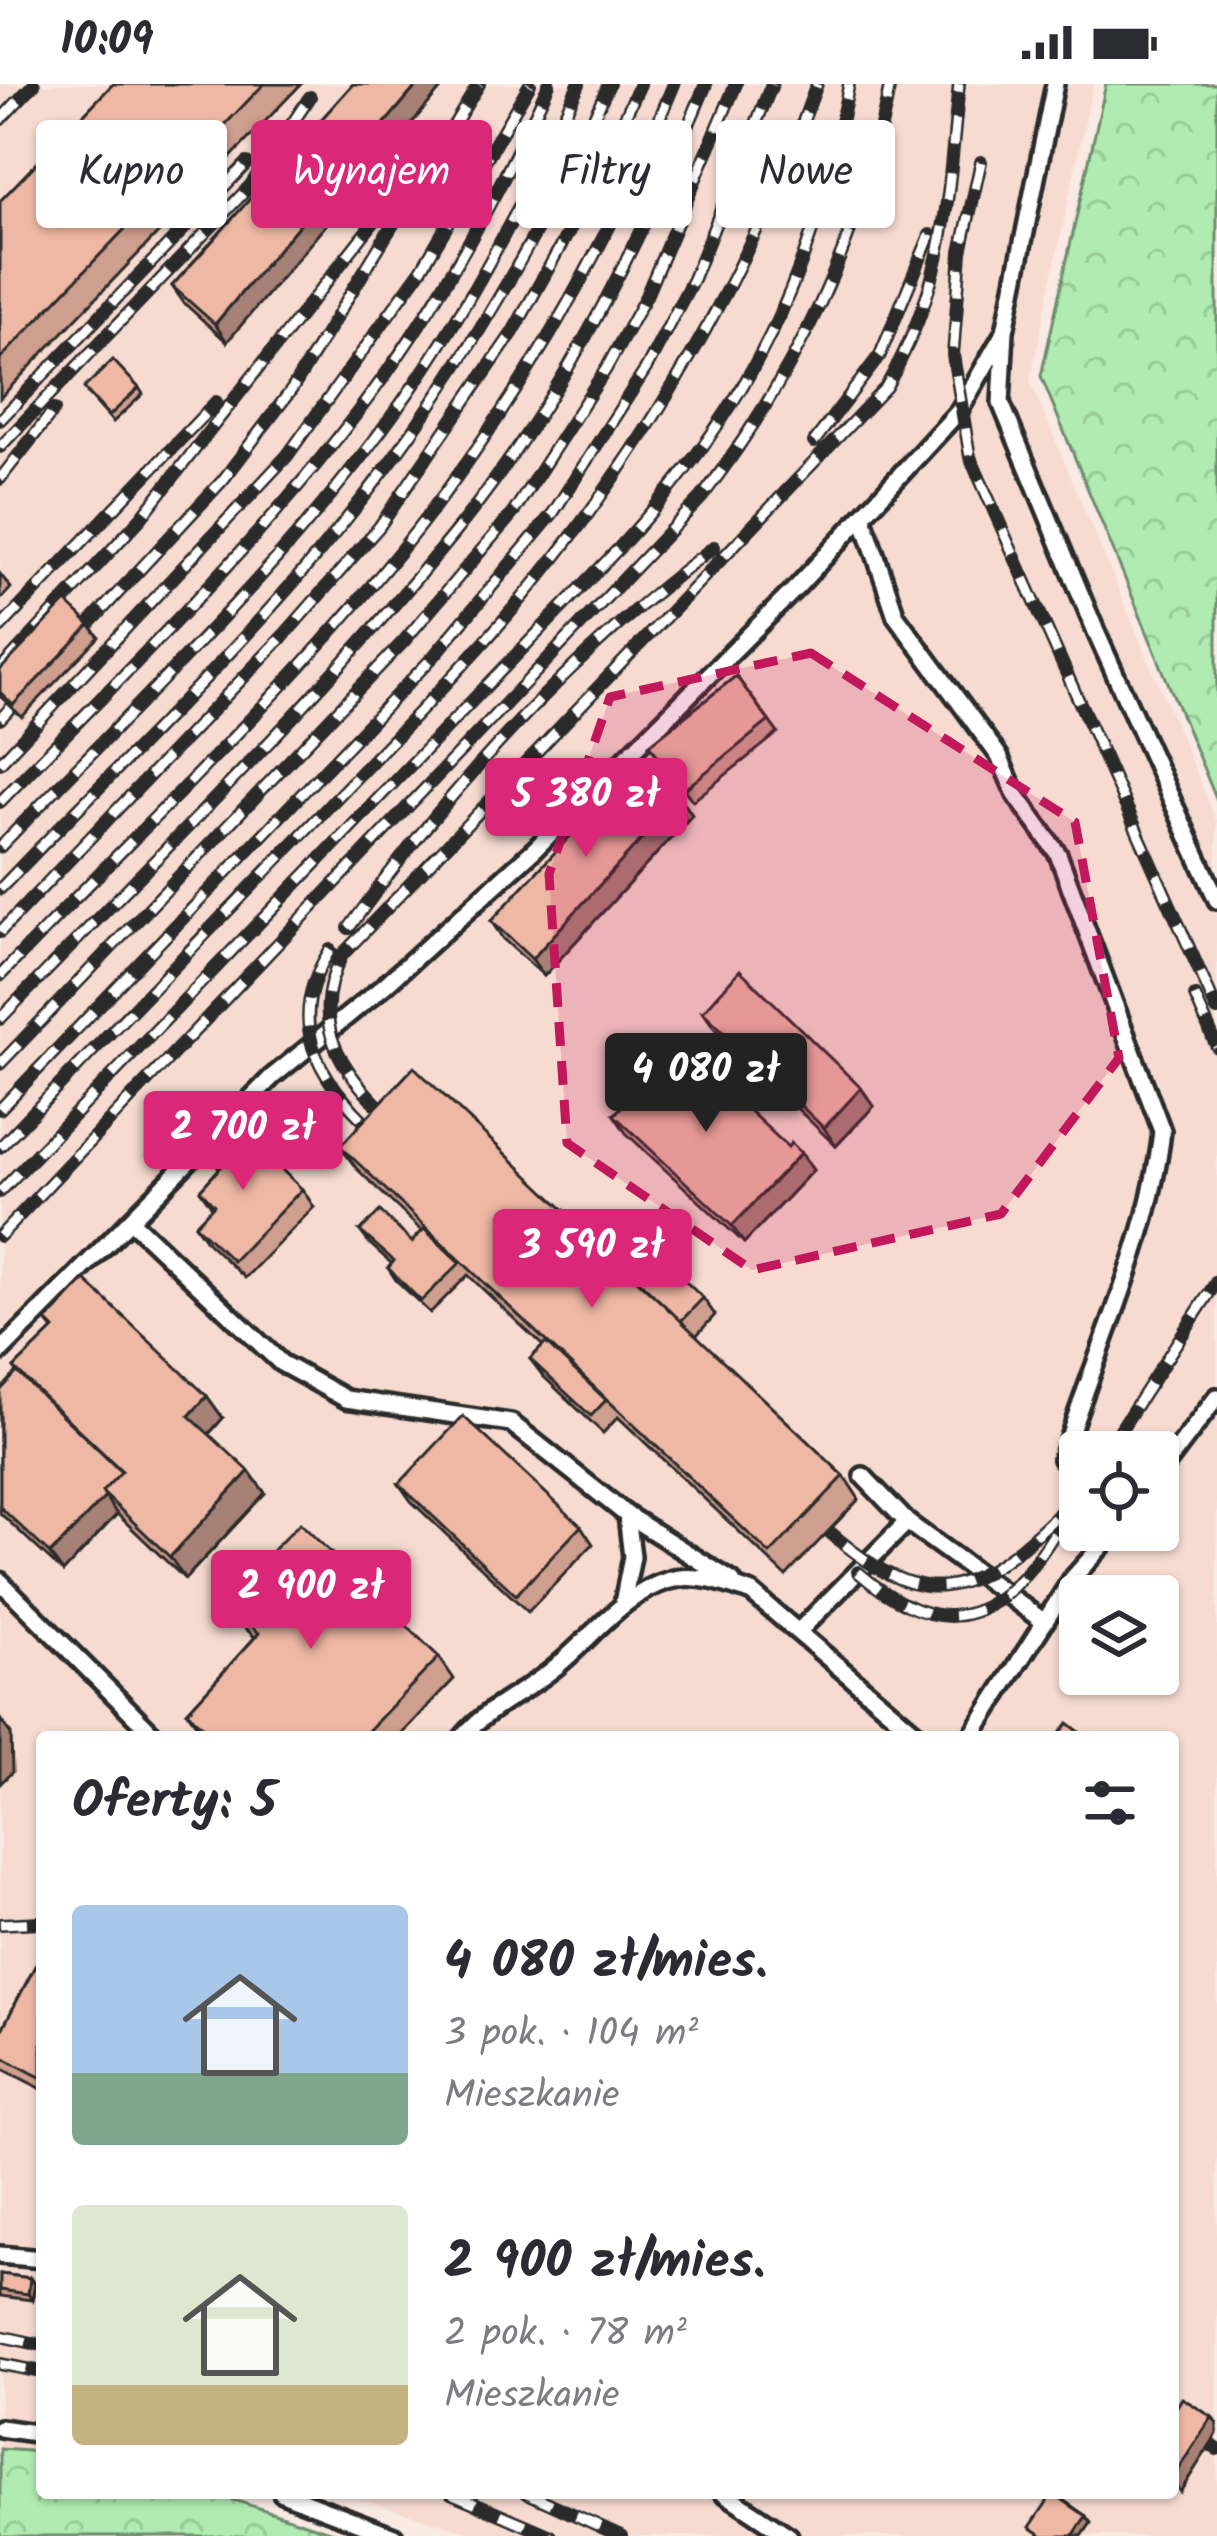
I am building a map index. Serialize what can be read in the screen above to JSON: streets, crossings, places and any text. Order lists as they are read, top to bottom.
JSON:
{
  "page": {
    "status": "10:09",
    "chip": [
      "Kupno",
      "Wynajem",
      "Filtry",
      "Nowe"
    ],
    "price": [
      "5 380 zł",
      "4 080 zł",
      "2 700 zł",
      "3 590 zł",
      "2 900 zł"
    ],
    "heading": "Oferty: 5",
    "list": [
      {
        "name": "4 080 zł/mies.",
        "note": "3 pok. · 104 m² · Mieszkanie"
      },
      {
        "name": "2 900 zł/mies.",
        "note": "2 pok. · 78 m² · Mieszkanie"
      }
    ]
  }
}
